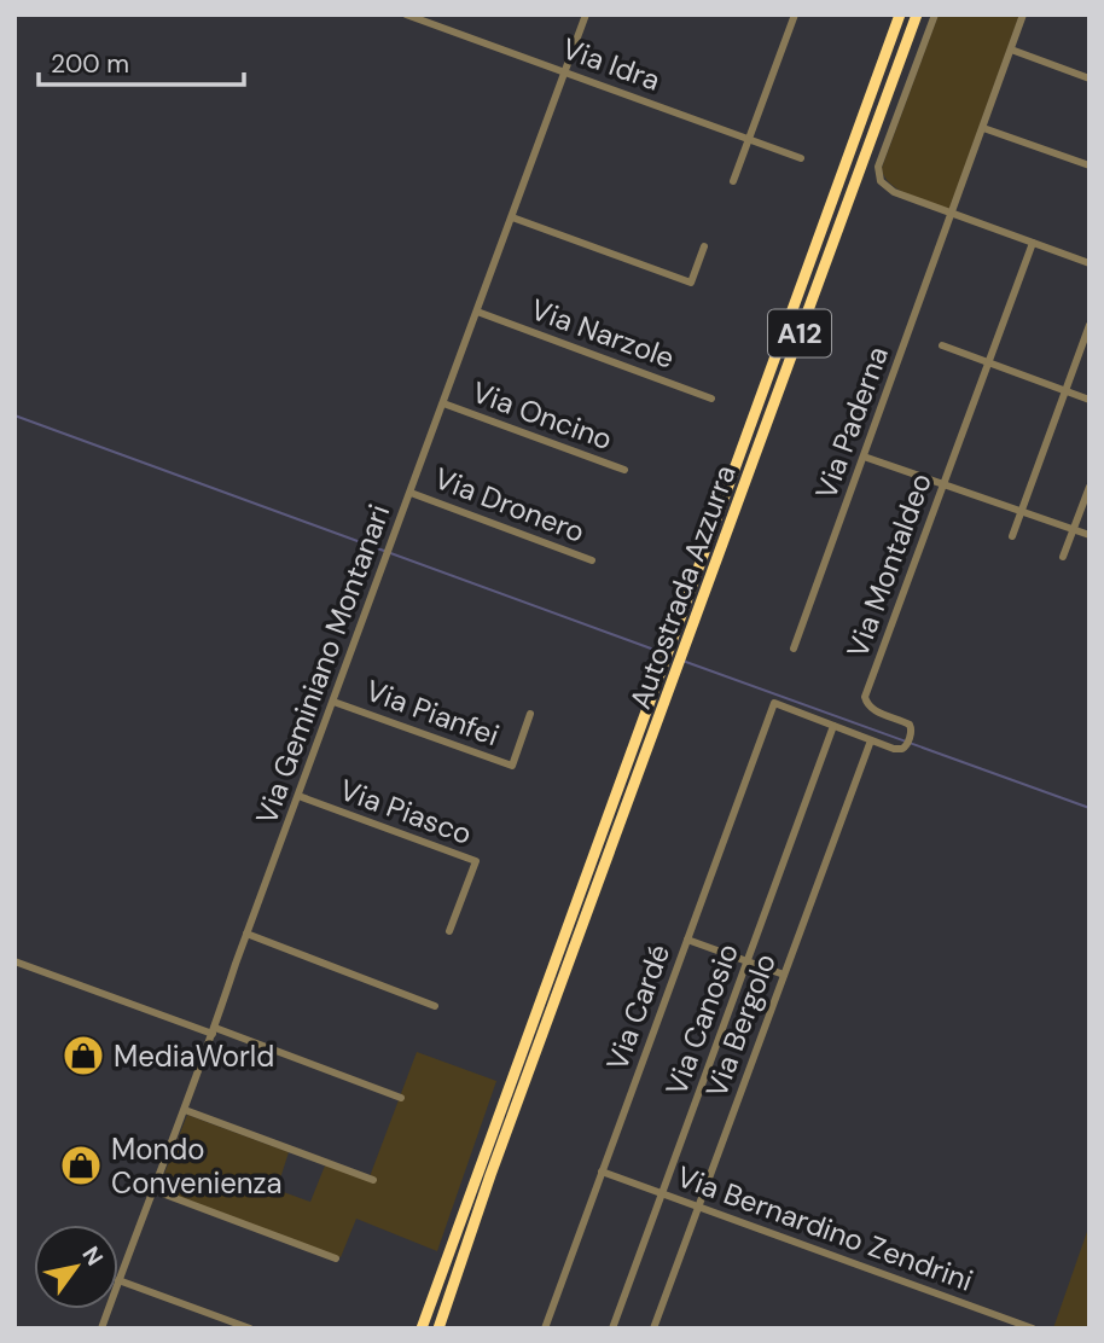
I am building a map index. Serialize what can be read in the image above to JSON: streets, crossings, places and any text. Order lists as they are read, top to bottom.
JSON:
{
  "streets": {
    "highway": ["A12", "Autostrada Azzurra"],
    "street": [
      "Via Idra",
      "Via Narzole",
      "Via Oncino",
      "Via Paderna",
      "Via Dronero",
      "Via Montaldeo",
      "Via Geminiano Montanari",
      "Via Pianfei",
      "Via Piasco",
      "Via Cardé",
      "Via Canosio",
      "Via Bergolo",
      "Via Bernardino Zendrini"
    ]
  },
  "crossings": [
    ["Via Idra", "Via Geminiano Montanari"],
    ["Via Narzole", "Via Geminiano Montanari"],
    ["Via Oncino", "Via Geminiano Montanari"],
    ["Via Dronero", "Via Geminiano Montanari"],
    ["Via Montaldeo", "Via Cardé"],
    ["Via Montaldeo", "Via Canosio"],
    ["Via Montaldeo", "Via Bergolo"],
    ["Via Geminiano Montanari", "Via Pianfei"],
    ["Via Geminiano Montanari", "Via Piasco"],
    ["Via Cardé", "Via Bernardino Zendrini"],
    ["Via Canosio", "Via Bernardino Zendrini"],
    ["Via Bergolo", "Via Bernardino Zendrini"]
  ],
  "places": {
    "shop": ["MediaWorld", "Mondo Convenienza"]
  },
  "scale_bar": "200 m",
  "north": "top right"
}
